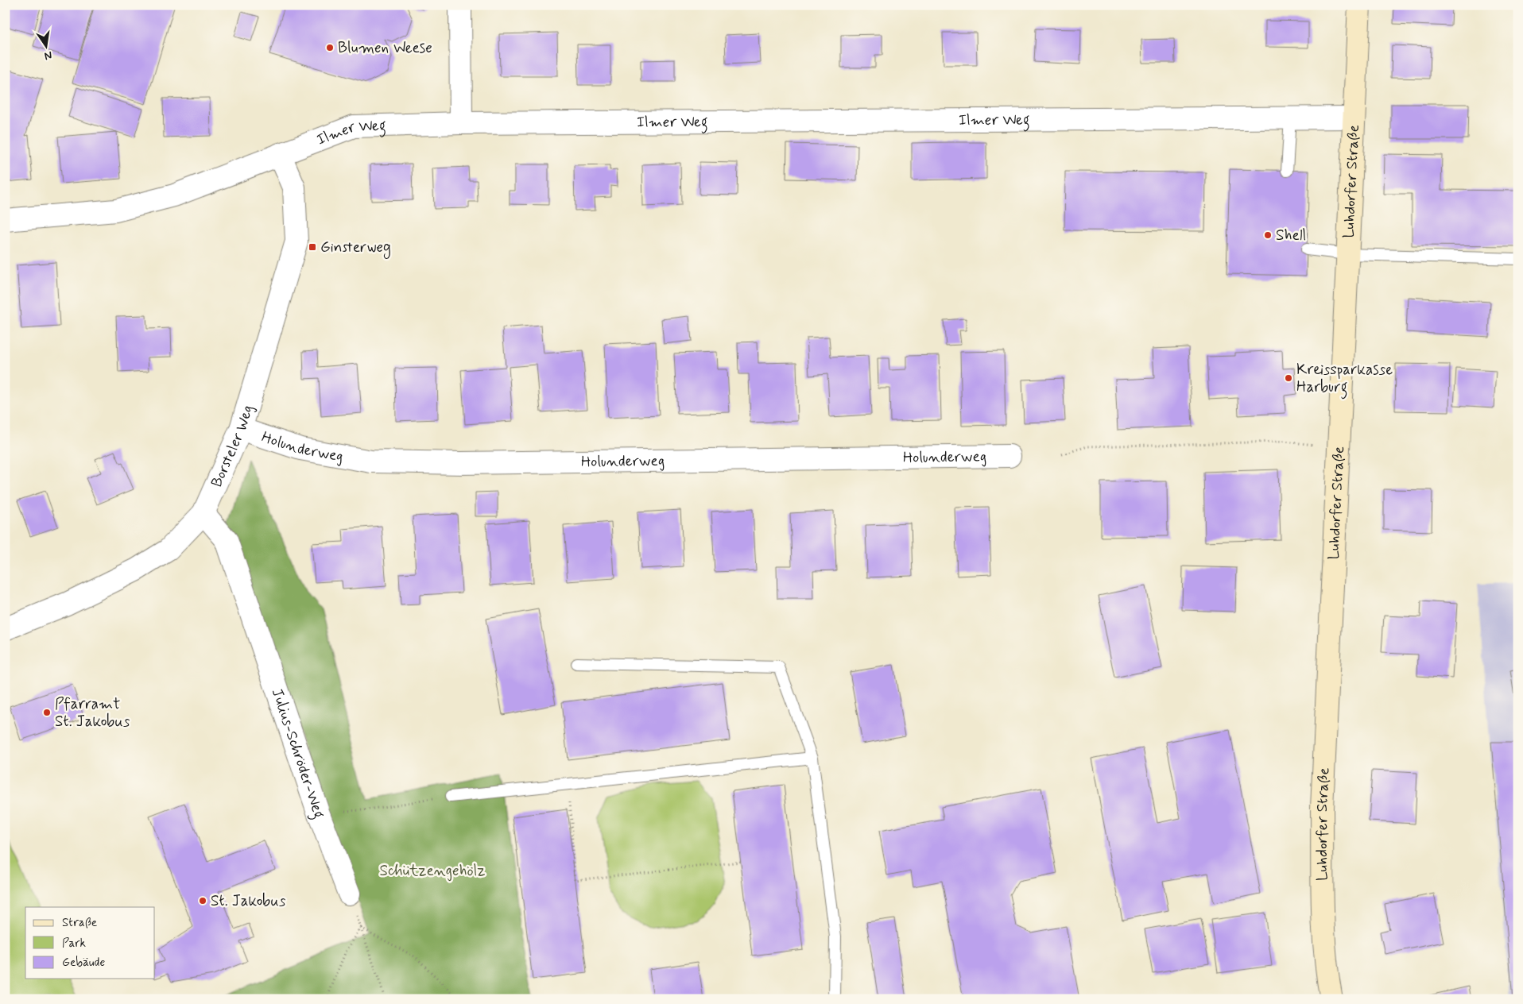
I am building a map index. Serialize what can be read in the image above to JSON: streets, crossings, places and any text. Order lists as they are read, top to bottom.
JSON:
{
  "streets": {
    "main road": ["Luhdorfer Straße"],
    "street": [
      "Ilmer Weg",
      "Borsteler Weg",
      "Holunderweg",
      "Julius-Schröder-Weg"
    ]
  },
  "crossings": [
    ["Ilmer Weg", "Luhdorfer Straße"],
    ["Ilmer Weg", "Borsteler Weg"],
    ["Borsteler Weg", "Holunderweg"],
    ["Borsteler Weg", "Julius-Schröder-Weg"]
  ],
  "parks": ["Schützengehölz"],
  "places": {
    "other": [
      "Blumen Weese",
      "Shell",
      "Kreissparkasse Harburg",
      "Pfarramt St. Jakobus",
      "St. Jakobus"
    ],
    "transit": ["Ginsterweg"]
  },
  "legend": ["Straße", "Park", "Gebäude"],
  "north": "bottom"
}
